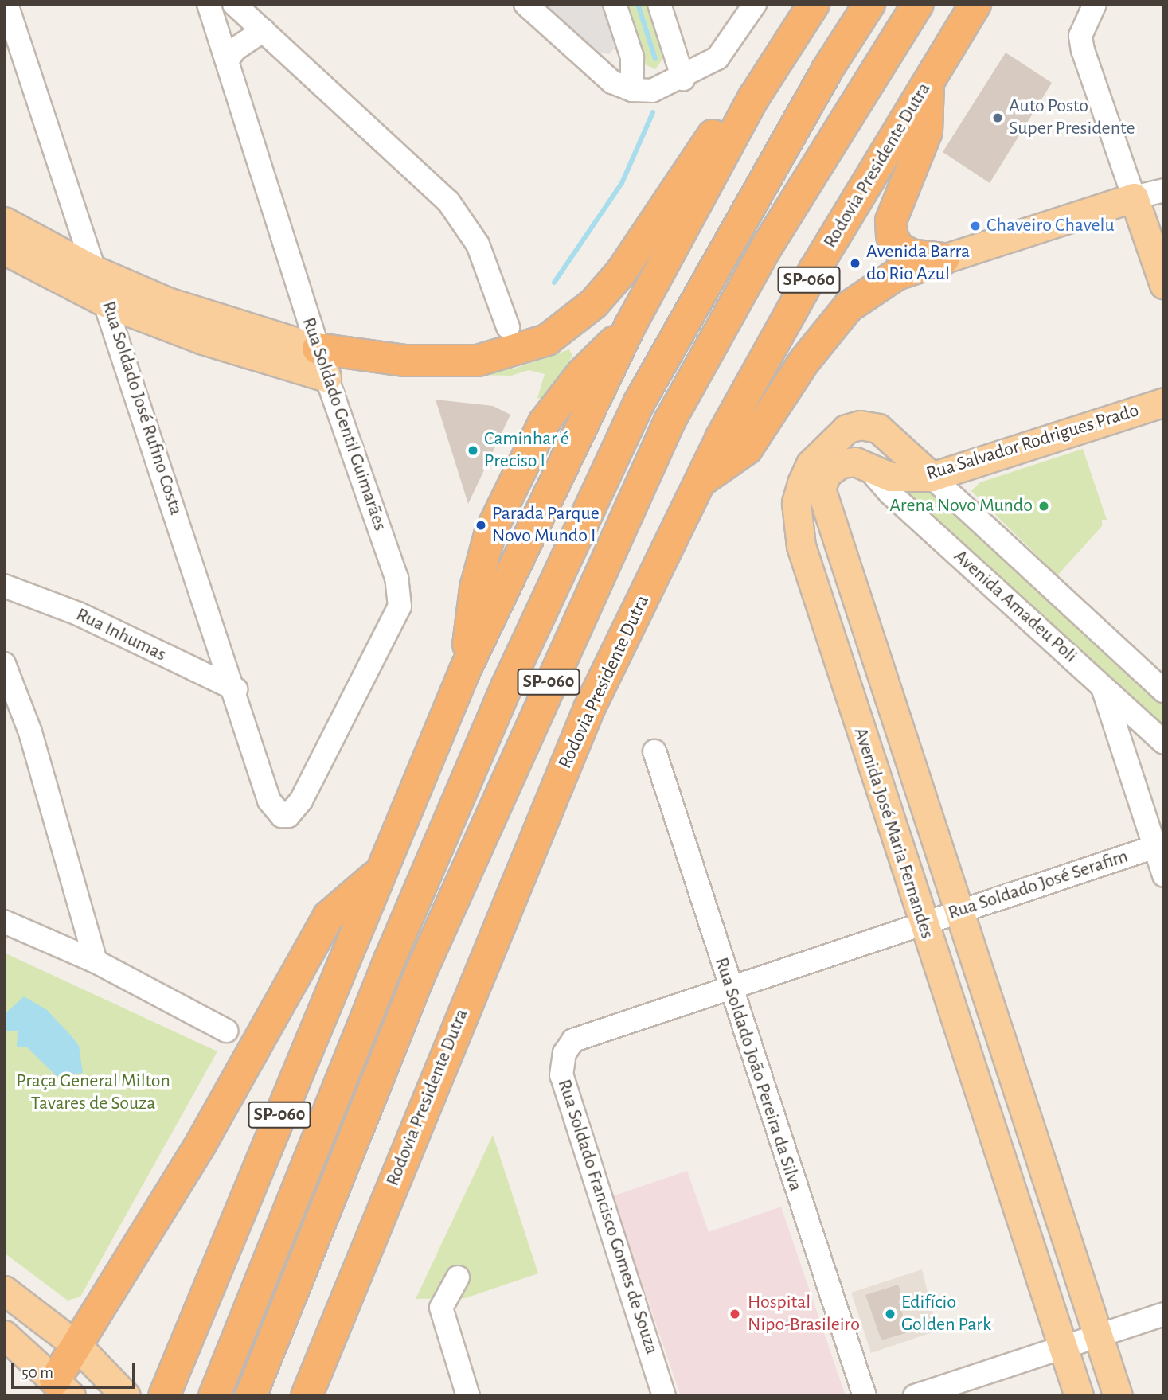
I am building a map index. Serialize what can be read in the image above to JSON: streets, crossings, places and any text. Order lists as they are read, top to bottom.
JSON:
{
  "streets": {
    "highway": ["Rodovia Presidente Dutra", "SP-060"],
    "main road": ["Rua Salvador Rodrigues Prado", "Avenida José Maria Fernandes"],
    "street": [
      "Rua Soldado José Rufino Costa",
      "Rua Soldado Gentil Guimarães",
      "Avenida Amadeu Poli",
      "Rua Inhumas",
      "Rua Soldado José Serafim",
      "Rua Soldado João Pereira da Silva",
      "Rua Soldado Francisco Gomes de Souza"
    ]
  },
  "crossings": [
    ["Rua Soldado José Rufino Costa", "Rua Soldado Gentil Guimarães"],
    ["Rua Soldado José Rufino Costa", "Rua Inhumas"],
    ["Rua Salvador Rodrigues Prado", "Avenida Amadeu Poli"],
    ["Rua Salvador Rodrigues Prado", "Avenida José Maria Fernandes"],
    ["Avenida Amadeu Poli", "Avenida José Maria Fernandes"],
    ["Avenida José Maria Fernandes", "Rua Soldado José Serafim"],
    ["Rua Soldado José Serafim", "Rua Soldado João Pereira da Silva"],
    ["Rua Soldado José Serafim", "Rua Soldado Francisco Gomes de Souza"]
  ],
  "parks": ["Praça General Milton Tavares de Souza"],
  "places": [
    "Auto Posto Super Presidente",
    "Chaveiro Chavelu",
    "Avenida Barra do Rio Azul",
    "Caminhar é Preciso I",
    "Arena Novo Mundo",
    "Parada Parque Novo Mundo I",
    "Hospital Nipo-Brasileiro",
    "Edifício Golden Park"
  ],
  "scale_bar": "50 m"
}
